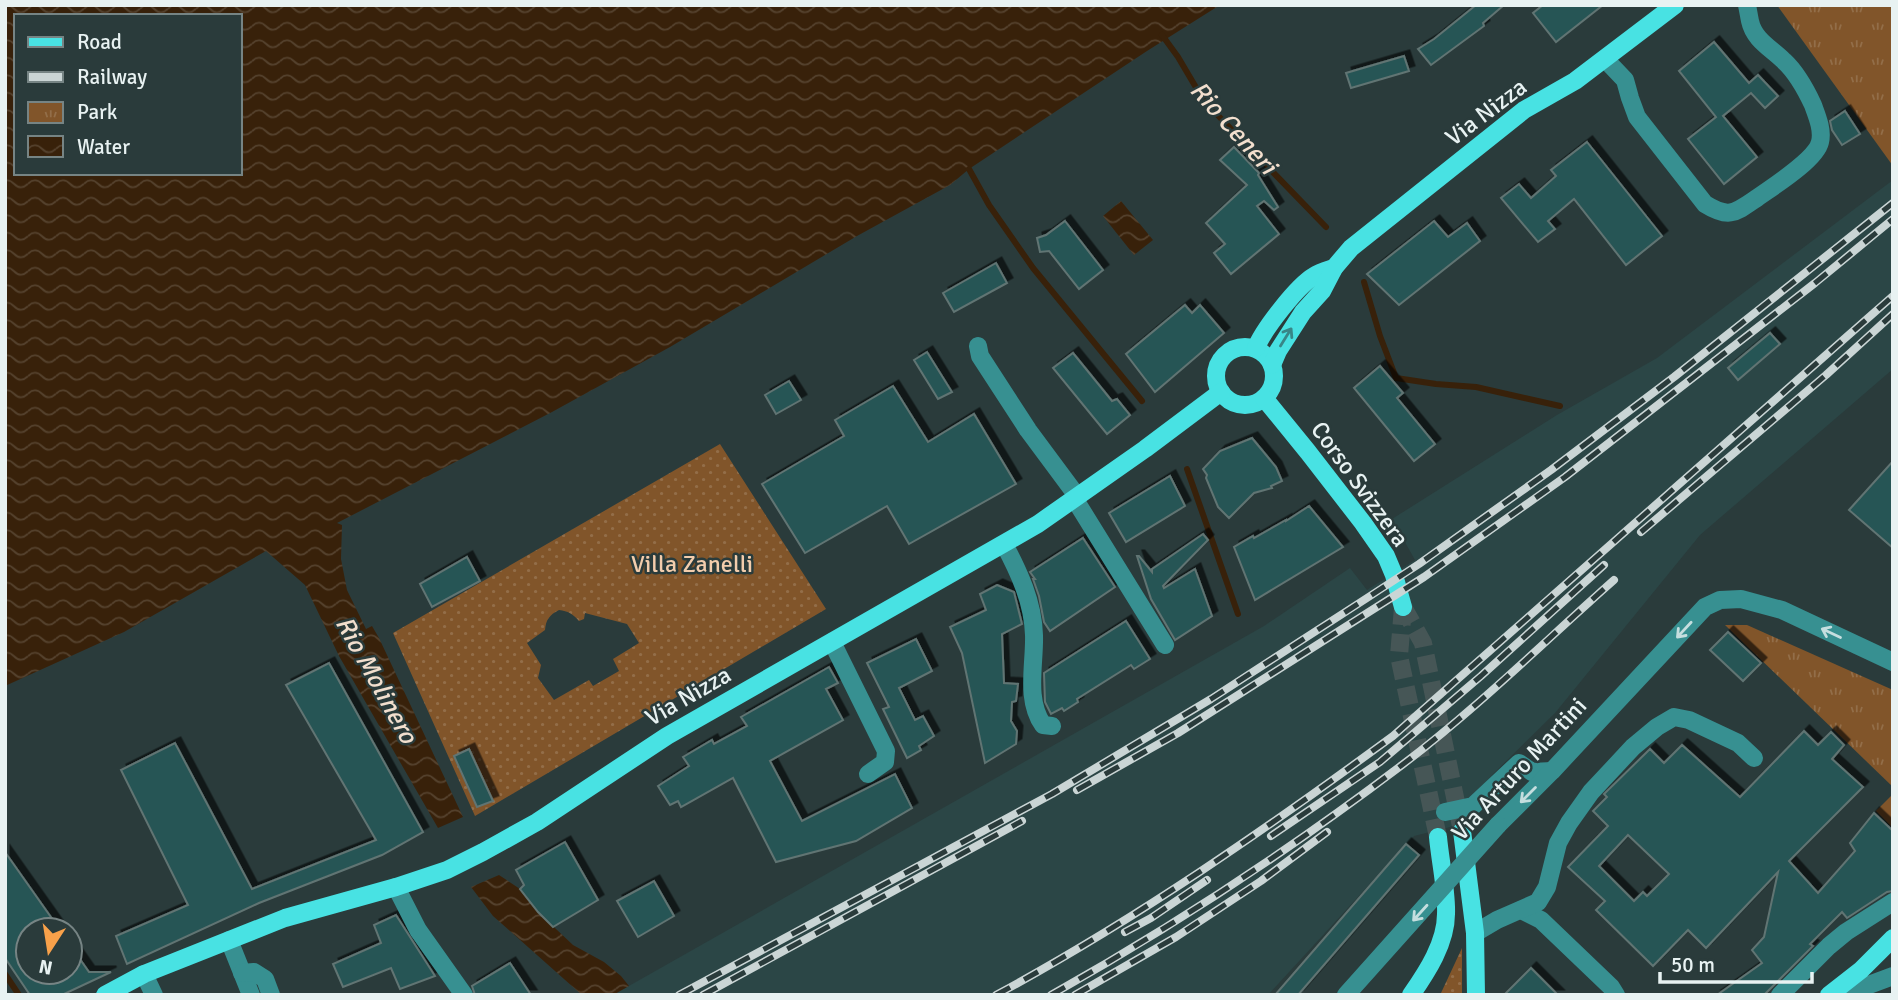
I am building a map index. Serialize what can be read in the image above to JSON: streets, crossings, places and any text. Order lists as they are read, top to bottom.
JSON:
{
  "streets": {
    "main road": ["Via Nizza", "Corso Svizzera"],
    "street": ["Via Arturo Martini"]
  },
  "crossings": [
    ["Via Nizza", "Corso Svizzera"]
  ],
  "one_way": ["Via Arturo Martini"],
  "water": ["Rio Ceneri", "Rio Molinero"],
  "parks": ["Villa Zanelli"],
  "legend": [
    "Road",
    "Railway",
    "Park",
    "Water"
  ],
  "scale_bar": "50 m",
  "north": "bottom"
}
